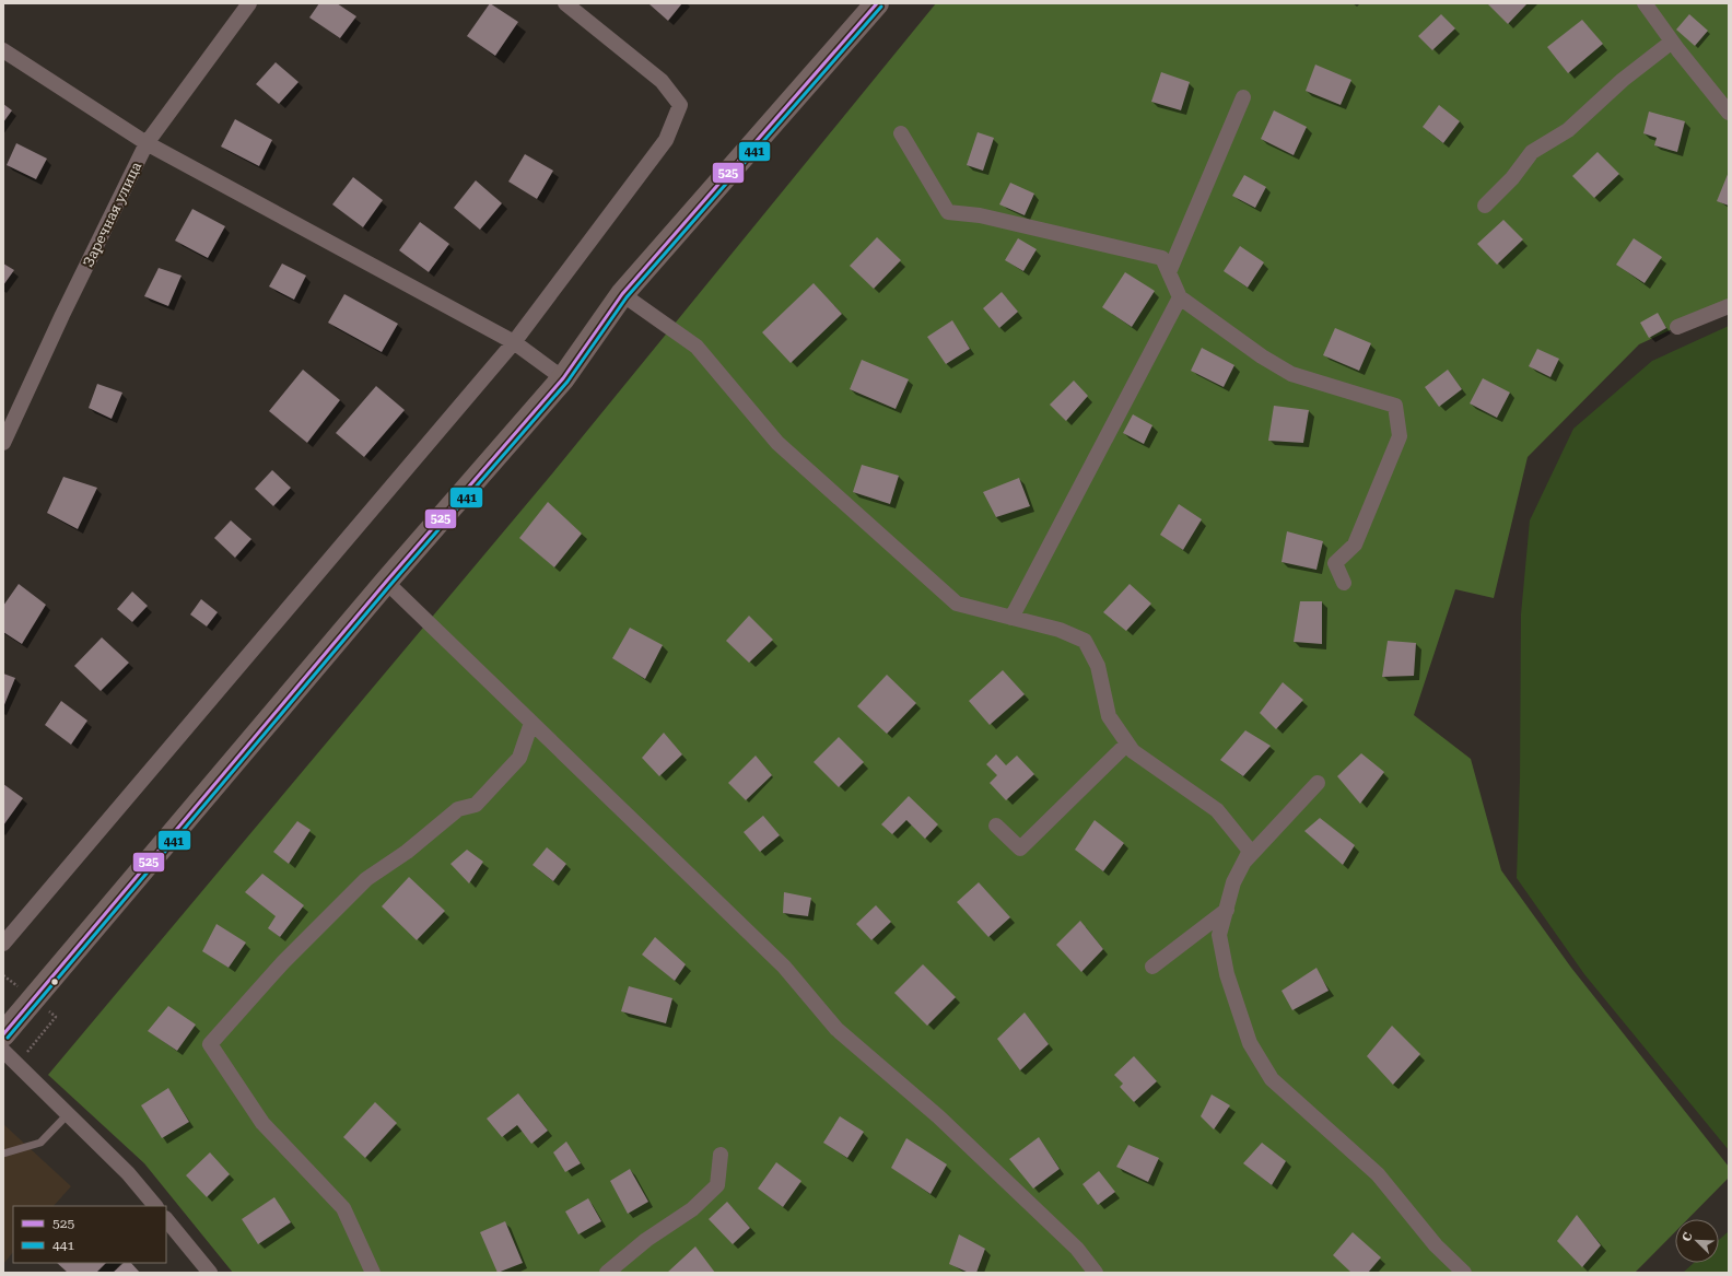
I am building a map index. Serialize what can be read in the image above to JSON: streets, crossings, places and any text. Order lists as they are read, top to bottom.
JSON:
{
  "streets": {
    "street": ["Заречная улица"]
  },
  "lines": ["transit line 525", "transit line 441"],
  "legend": ["525", "441"],
  "north": "top left"
}
